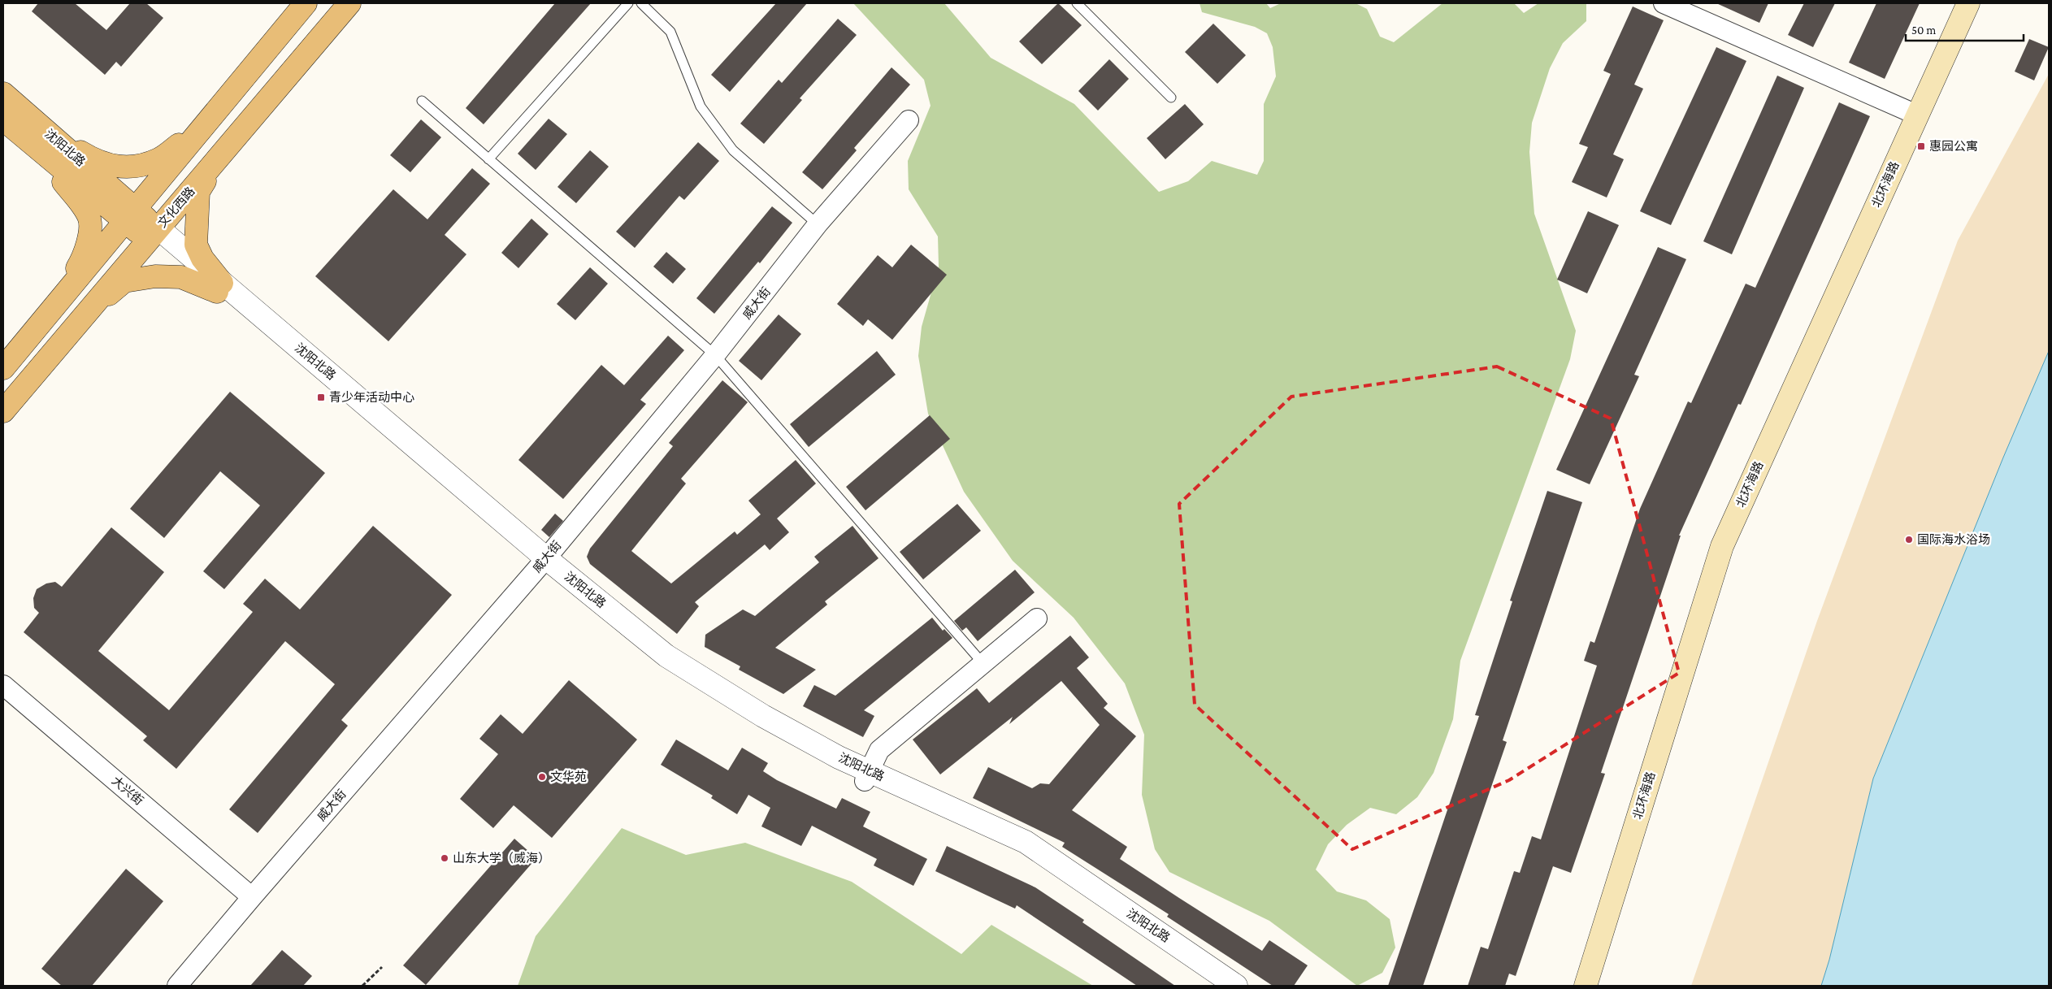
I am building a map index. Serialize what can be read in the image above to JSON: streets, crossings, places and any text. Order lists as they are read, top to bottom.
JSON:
{
  "streets": {
    "main road": ["沈阳北路", "北环海路", "文化西路"],
    "street": ["威大街", "大兴街"]
  },
  "crossings": [
    ["沈阳北路", "文化西路"],
    ["沈阳北路", "威大街"],
    ["威大街", "大兴街"]
  ],
  "places": {
    "transit": ["惠园公寓", "青少年活动中心"],
    "other": ["国际海水浴场", "文华苑", "山东大学（威海）"]
  },
  "scale_bar": "50 m"
}
